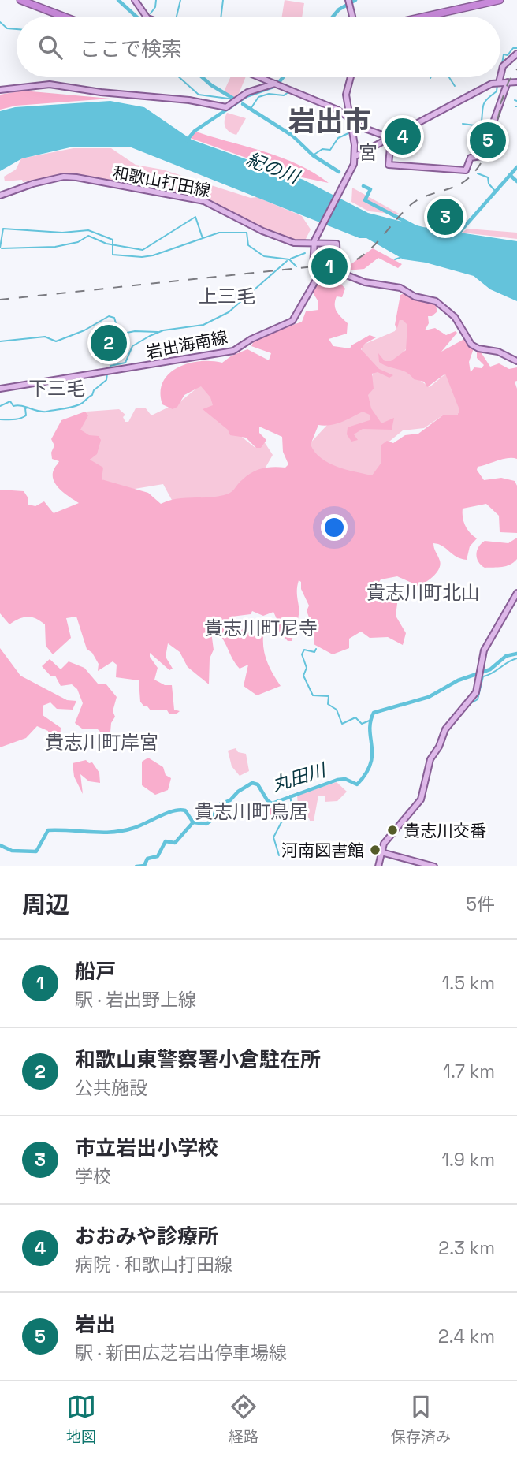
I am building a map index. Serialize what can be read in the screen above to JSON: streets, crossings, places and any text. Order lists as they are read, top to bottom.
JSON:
{
  "streets": {
    "main road": ["和歌山打田線", "岩出海南線"]
  },
  "districts": [
    "岩出市",
    "宮",
    "上三毛",
    "下三毛",
    "貴志川町北山",
    "貴志川町尼寺",
    "貴志川町岸宮",
    "貴志川町鳥居"
  ],
  "water": ["紀の川", "丸田川"],
  "places": ["貴志川交番", "河南図書館"],
  "page": {
    "search": "ここで検索",
    "pins": [
      "4",
      "5",
      "3",
      "1",
      "2"
    ],
    "heading": ["周辺", "5件"],
    "list": [
      {
        "mark": "1",
        "name": "船戸",
        "note": "駅 · 岩出野上線",
        "value": "1.5 km"
      },
      {
        "mark": "2",
        "name": "和歌山東警察署小倉駐在所",
        "note": "公共施設",
        "value": "1.7 km"
      },
      {
        "mark": "3",
        "name": "市立岩出小学校",
        "note": "学校",
        "value": "1.9 km"
      },
      {
        "mark": "4",
        "name": "おおみや診療所",
        "note": "病院 · 和歌山打田線",
        "value": "2.3 km"
      },
      {
        "mark": "5",
        "name": "岩出",
        "note": "駅 · 新田広芝岩出停車場線",
        "value": "2.4 km"
      }
    ],
    "nav": ["地図", "経路", "保存済み"]
  }
}
